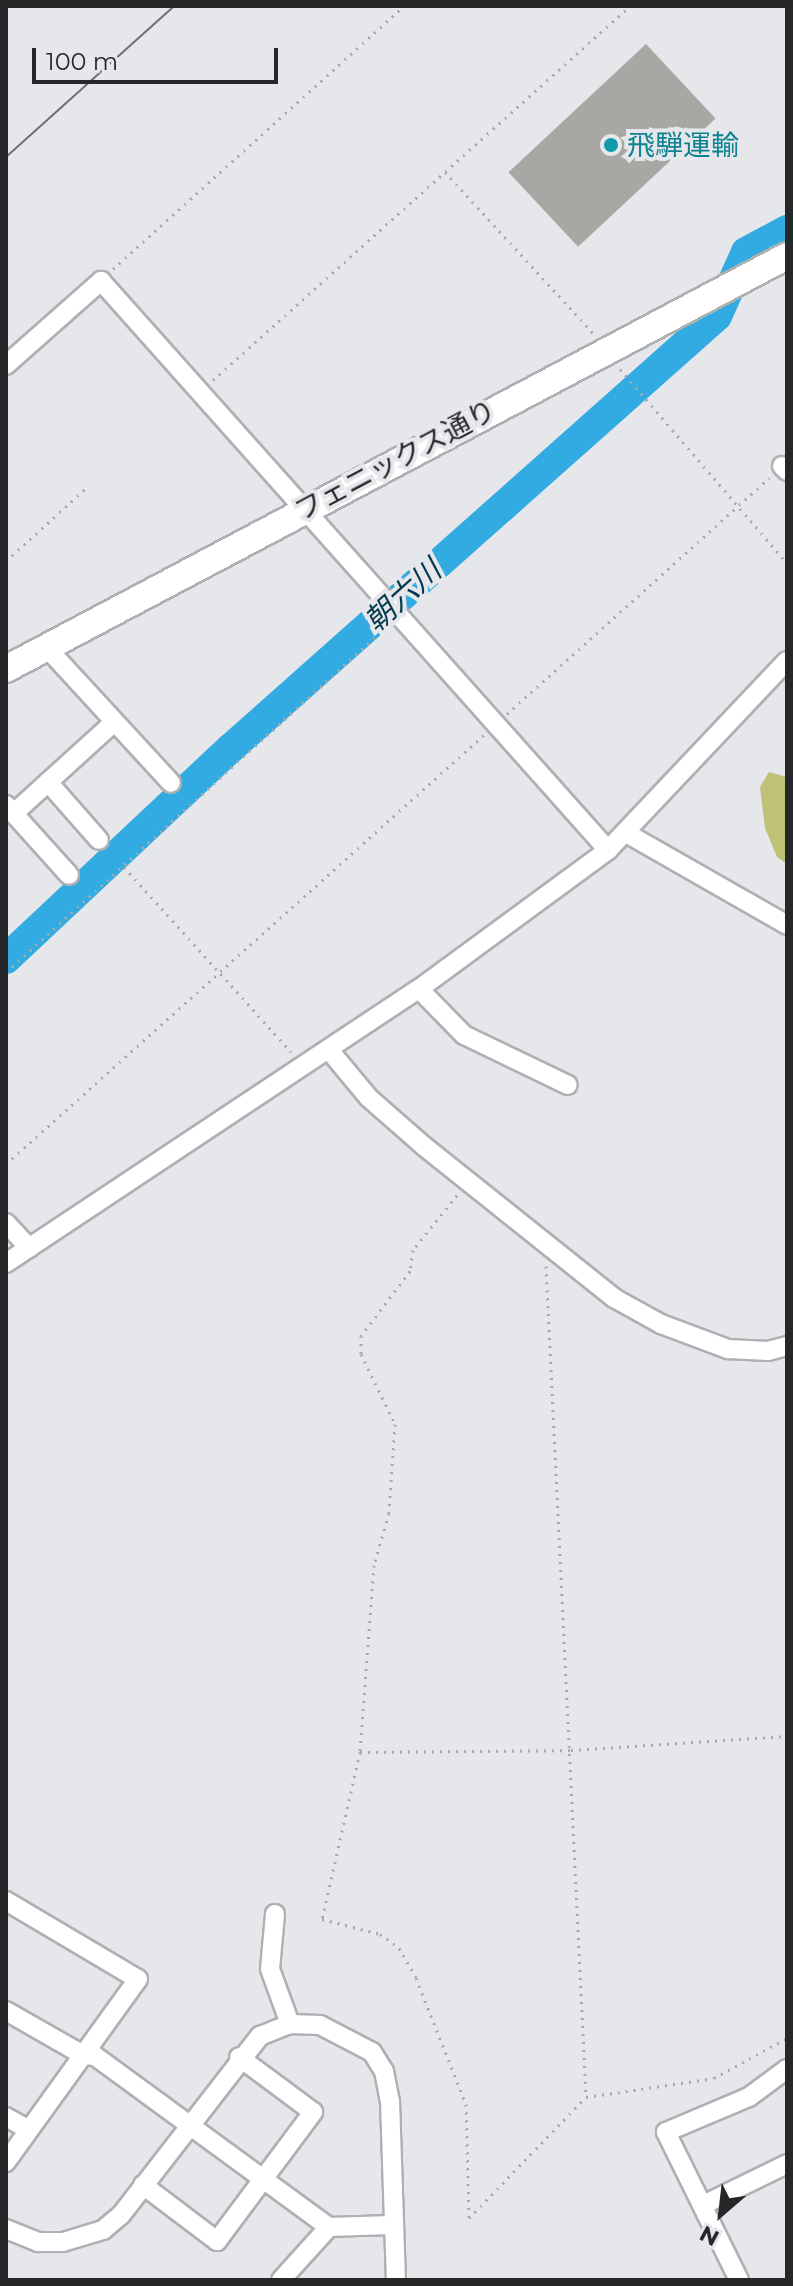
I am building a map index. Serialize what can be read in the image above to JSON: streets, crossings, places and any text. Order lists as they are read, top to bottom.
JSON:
{
  "streets": {
    "main road": ["フェニックス通り"]
  },
  "water": ["朝六川"],
  "places": ["飛騨運輸"],
  "scale_bar": "100 m",
  "north": "bottom left"
}
